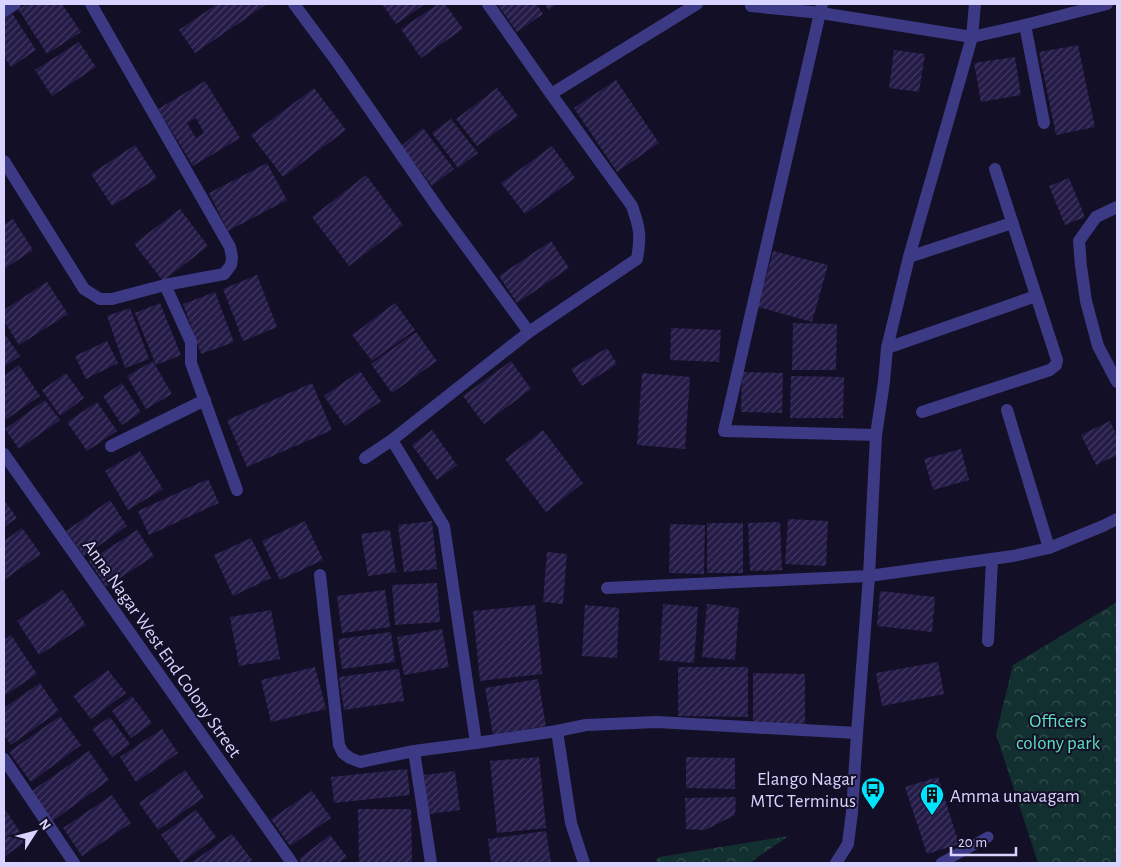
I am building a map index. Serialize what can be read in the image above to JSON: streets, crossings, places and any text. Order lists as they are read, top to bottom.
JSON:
{
  "streets": {
    "street": ["Anna Nagar West End Colony Street"]
  },
  "parks": ["Officers colony park"],
  "places": {
    "bus stop": ["Elango Nagar MTC Terminus"],
    "building": ["Amma unavagam"]
  },
  "scale_bar": "20 m",
  "north": "top right"
}
